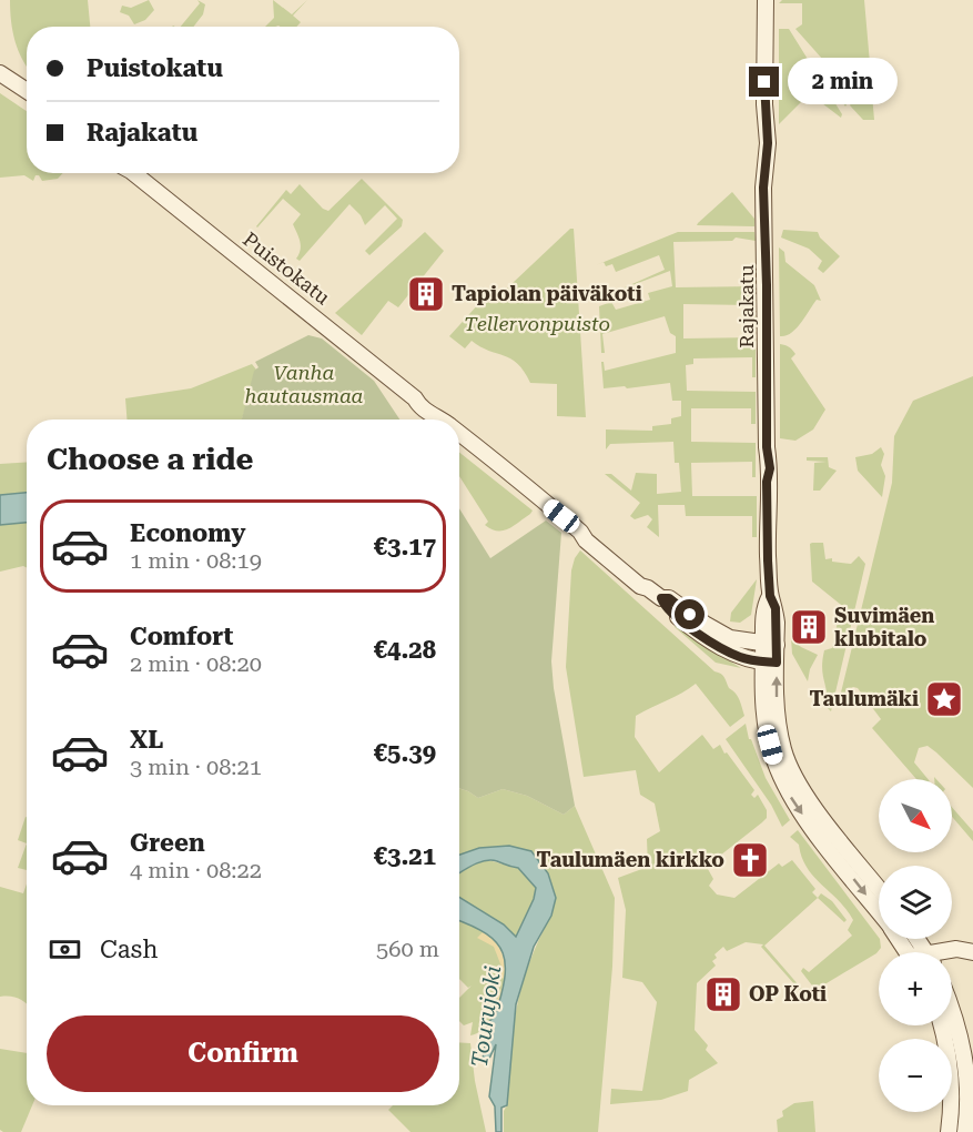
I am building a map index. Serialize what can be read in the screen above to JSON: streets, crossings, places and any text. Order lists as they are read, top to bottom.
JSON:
{
  "streets": {
    "main road": ["Puistokatu", "Rajakatu"]
  },
  "crossings": [
    ["Puistokatu", "Rajakatu"]
  ],
  "water": ["Tourujoki"],
  "parks": ["Tellervonpuisto", "Vanha hautausmaa"],
  "places": {
    "building": ["Tapiolan päiväkoti", "Suvimäen klubitalo", "OP Koti"],
    "place": ["Taulumäki"],
    "church": ["Taulumäen kirkko"]
  },
  "north": "bottom right",
  "page": {
    "banner": ["Puistokatu", "Rajakatu"],
    "bubble": "2 min",
    "heading": "Choose a ride",
    "list": [
      {
        "name": "Economy",
        "note": "1 min · 08:19",
        "value": "€3.17"
      },
      {
        "name": "Comfort",
        "note": "2 min · 08:20",
        "value": "€4.28"
      },
      {
        "name": "XL",
        "note": "3 min · 08:21",
        "value": "€5.39"
      },
      {
        "name": "Green",
        "note": "4 min · 08:22",
        "value": "€3.21"
      }
    ],
    "map_buttons": ["+", "−"],
    "pay": ["Cash", "560 m"],
    "buttons": "Confirm"
  }
}
